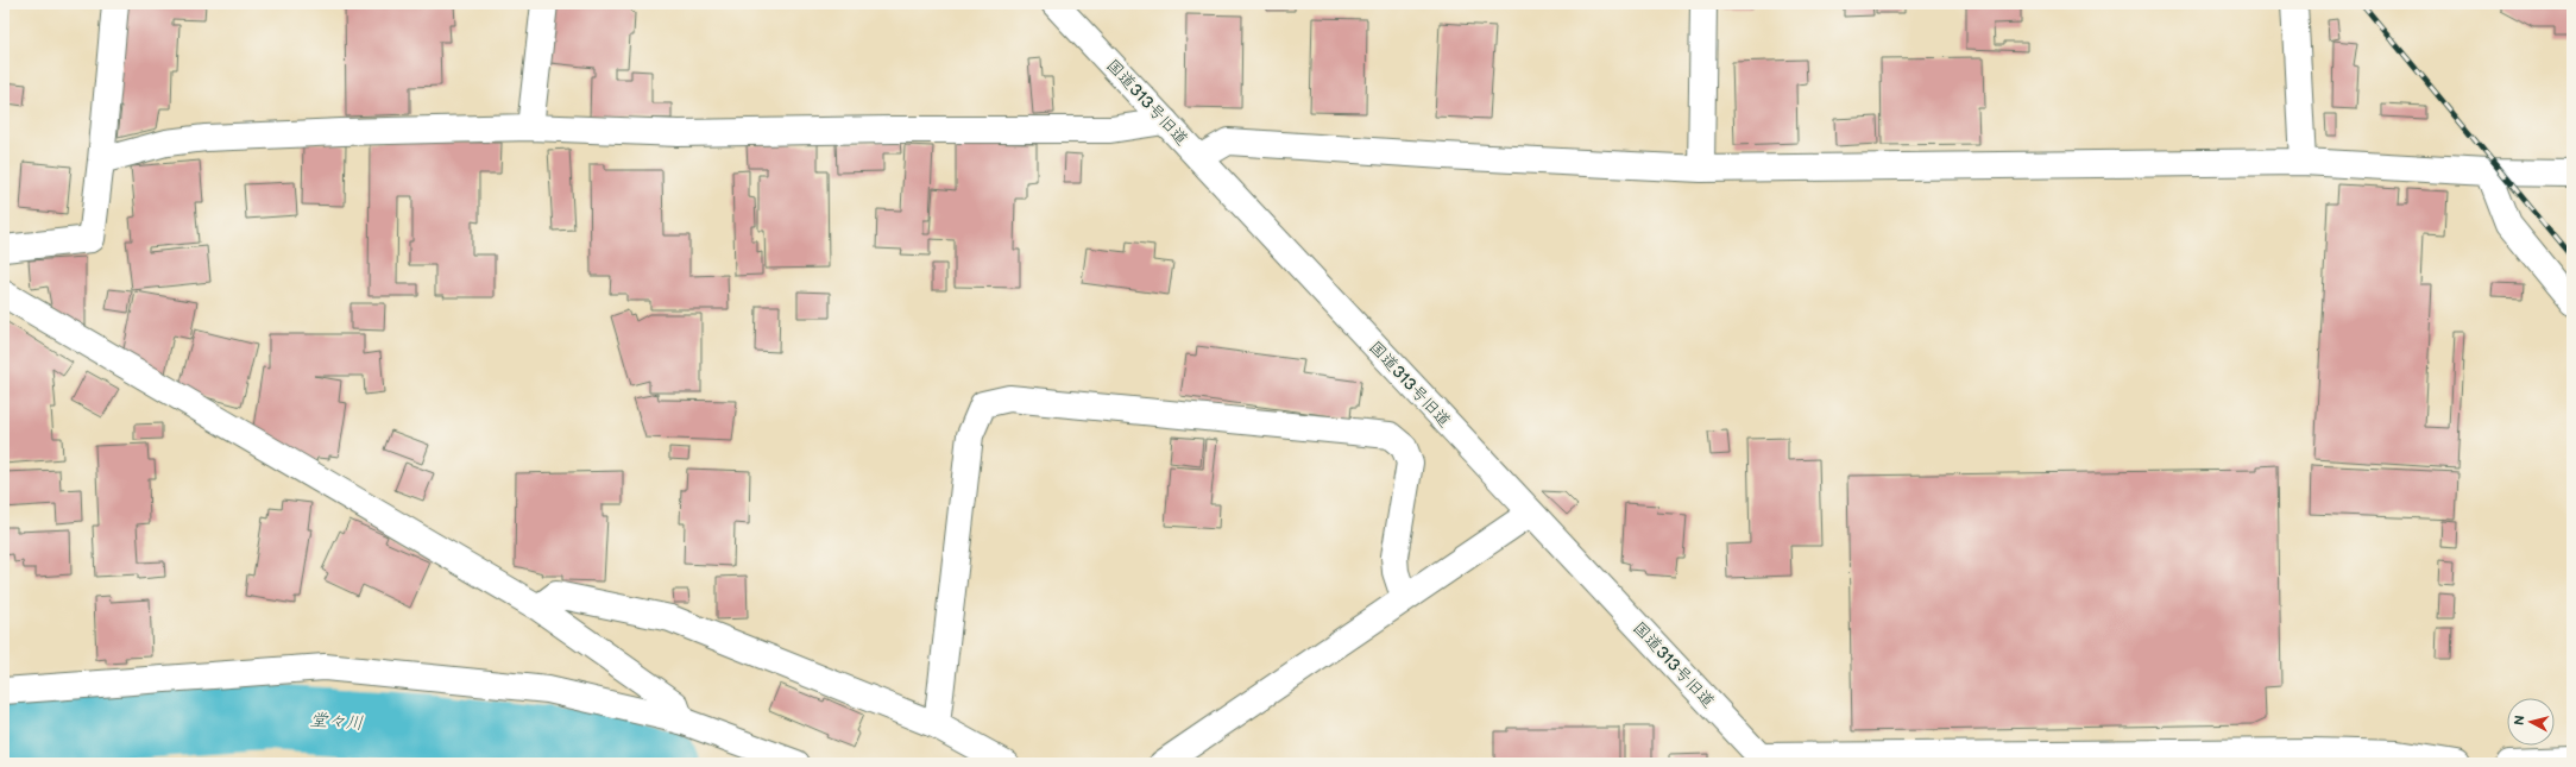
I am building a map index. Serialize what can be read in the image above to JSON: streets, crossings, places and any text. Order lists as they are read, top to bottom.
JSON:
{
  "streets": {
    "street": ["国道313号旧道"]
  },
  "water": ["堂々川"],
  "north": "left"
}
